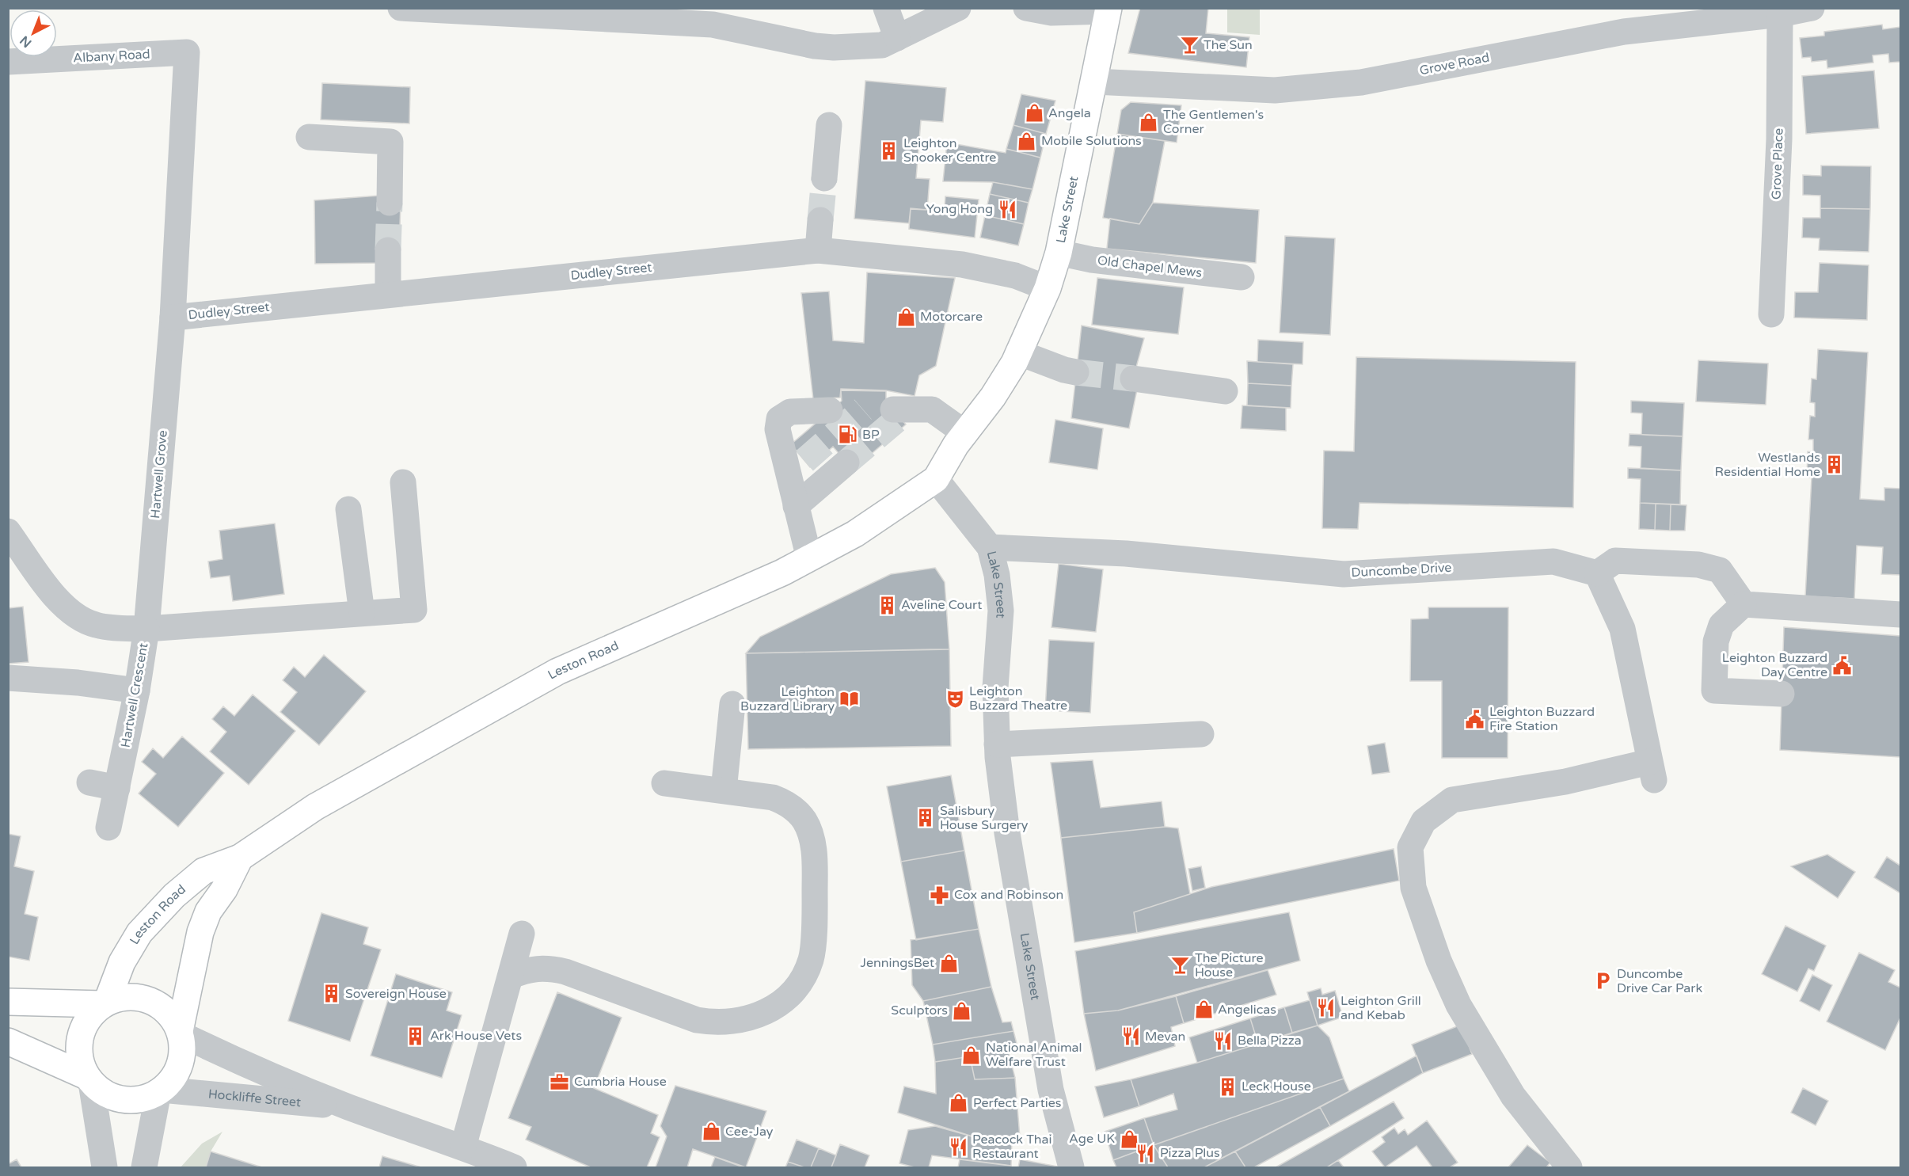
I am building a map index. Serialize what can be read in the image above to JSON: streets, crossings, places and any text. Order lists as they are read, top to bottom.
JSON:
{
  "streets": {
    "main road": ["Lake Street", "Leston Road"],
    "street": [
      "Albany Road",
      "Grove Road",
      "Grove Place",
      "Old Chapel Mews",
      "Dudley Street",
      "Hartwell Grove",
      "Duncombe Drive",
      "Hartwell Crescent",
      "Hockliffe Street"
    ]
  },
  "crossings": [
    ["Albany Road", "Hartwell Grove"],
    ["Grove Road", "Grove Place"],
    ["Grove Road", "Lake Street"],
    ["Lake Street", "Old Chapel Mews"],
    ["Lake Street", "Dudley Street"],
    ["Lake Street", "Duncombe Drive"],
    ["Lake Street", "Leston Road"],
    ["Dudley Street", "Hartwell Grove"],
    ["Hartwell Grove", "Hartwell Crescent"],
    ["Leston Road", "Hockliffe Street"]
  ],
  "places": {
    "bar": ["The Sun", "The Picture House"],
    "shop": [
      "Angela",
      "The Gentlemen's Corner",
      "Mobile Solutions",
      "Motorcare",
      "JenningsBet",
      "Angelicas",
      "Sculptors",
      "National Animal Welfare Trust",
      "Perfect Parties",
      "Cee-Jay",
      "Age UK"
    ],
    "building": [
      "Leighton Snooker Centre",
      "Westlands Residential Home",
      "Aveline Court",
      "Salisbury House Surgery",
      "Sovereign House",
      "Ark House Vets",
      "Leck House"
    ],
    "restaurant": [
      "Yong Hong",
      "Leighton Grill and Kebab",
      "Mevan",
      "Bella Pizza",
      "Peacock Thai Restaurant",
      "Pizza Plus"
    ],
    "fuel station": ["BP"],
    "public building": ["Leighton Buzzard Day Centre", "Leighton Buzzard Fire Station"],
    "theatre": ["Leighton Buzzard Theatre"],
    "library": ["Leighton Buzzard Library"],
    "pharmacy": ["Cox and Robinson"],
    "parking": ["Duncombe Drive Car Park"],
    "office": ["Cumbria House"]
  },
  "north": "bottom left"
}
